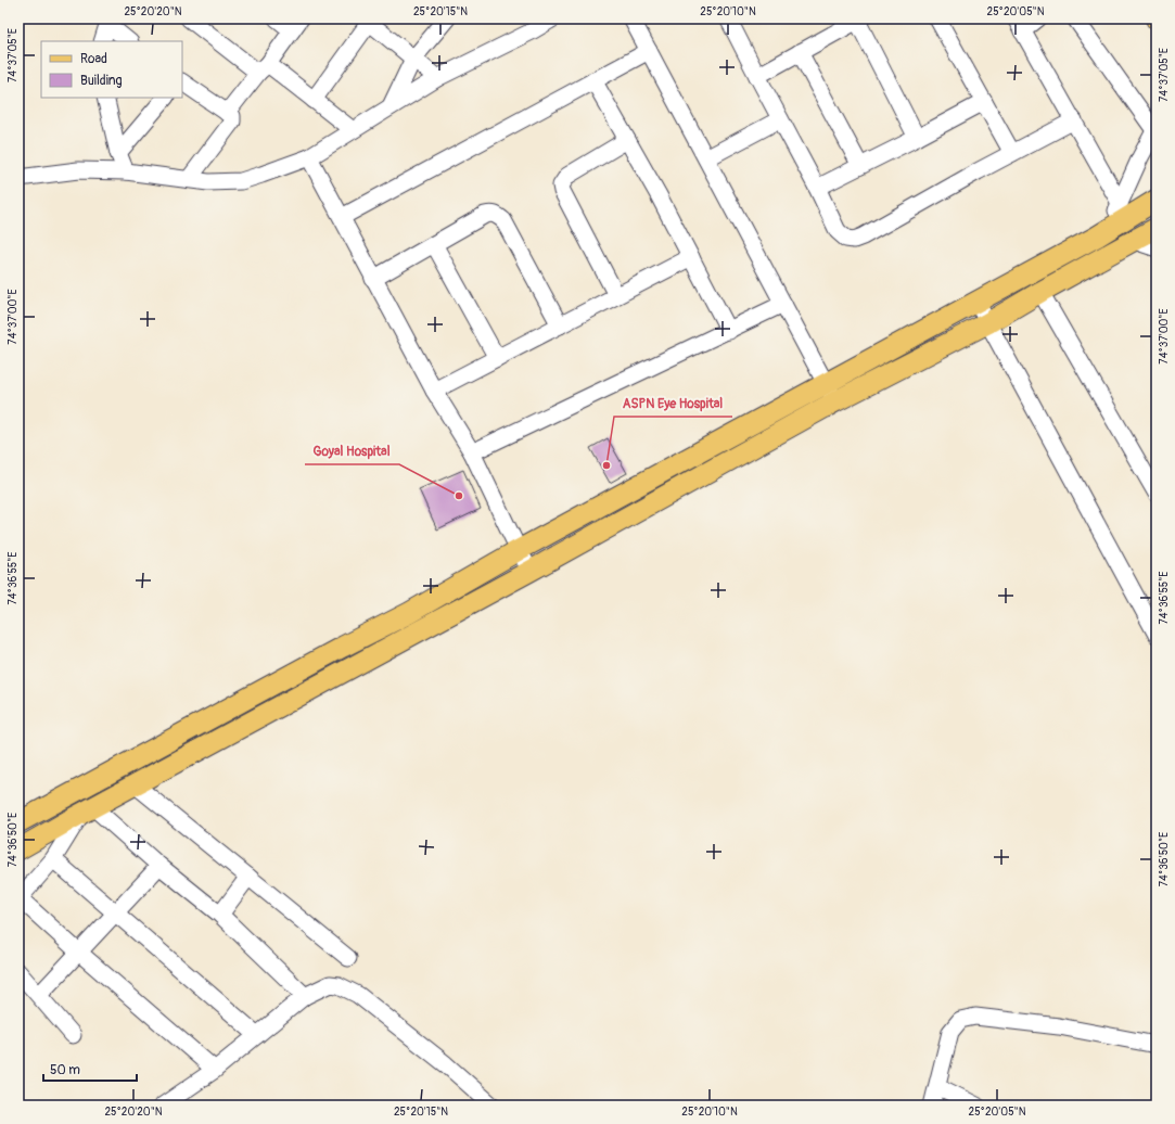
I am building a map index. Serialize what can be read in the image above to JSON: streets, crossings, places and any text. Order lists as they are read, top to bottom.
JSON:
{
  "places": ["ASPN Eye Hospital", "Goyal Hospital"],
  "legend": ["Road", "Building"],
  "scale_bar": "50 m",
  "coordinates": [
    "25°20'20\"N",
    "25°20'15\"N",
    "25°20'10\"N",
    "25°20'05\"N",
    "74°37'05\"E",
    "74°37'00\"E",
    "74°36'55\"E",
    "74°36'50\"E"
  ]
}
